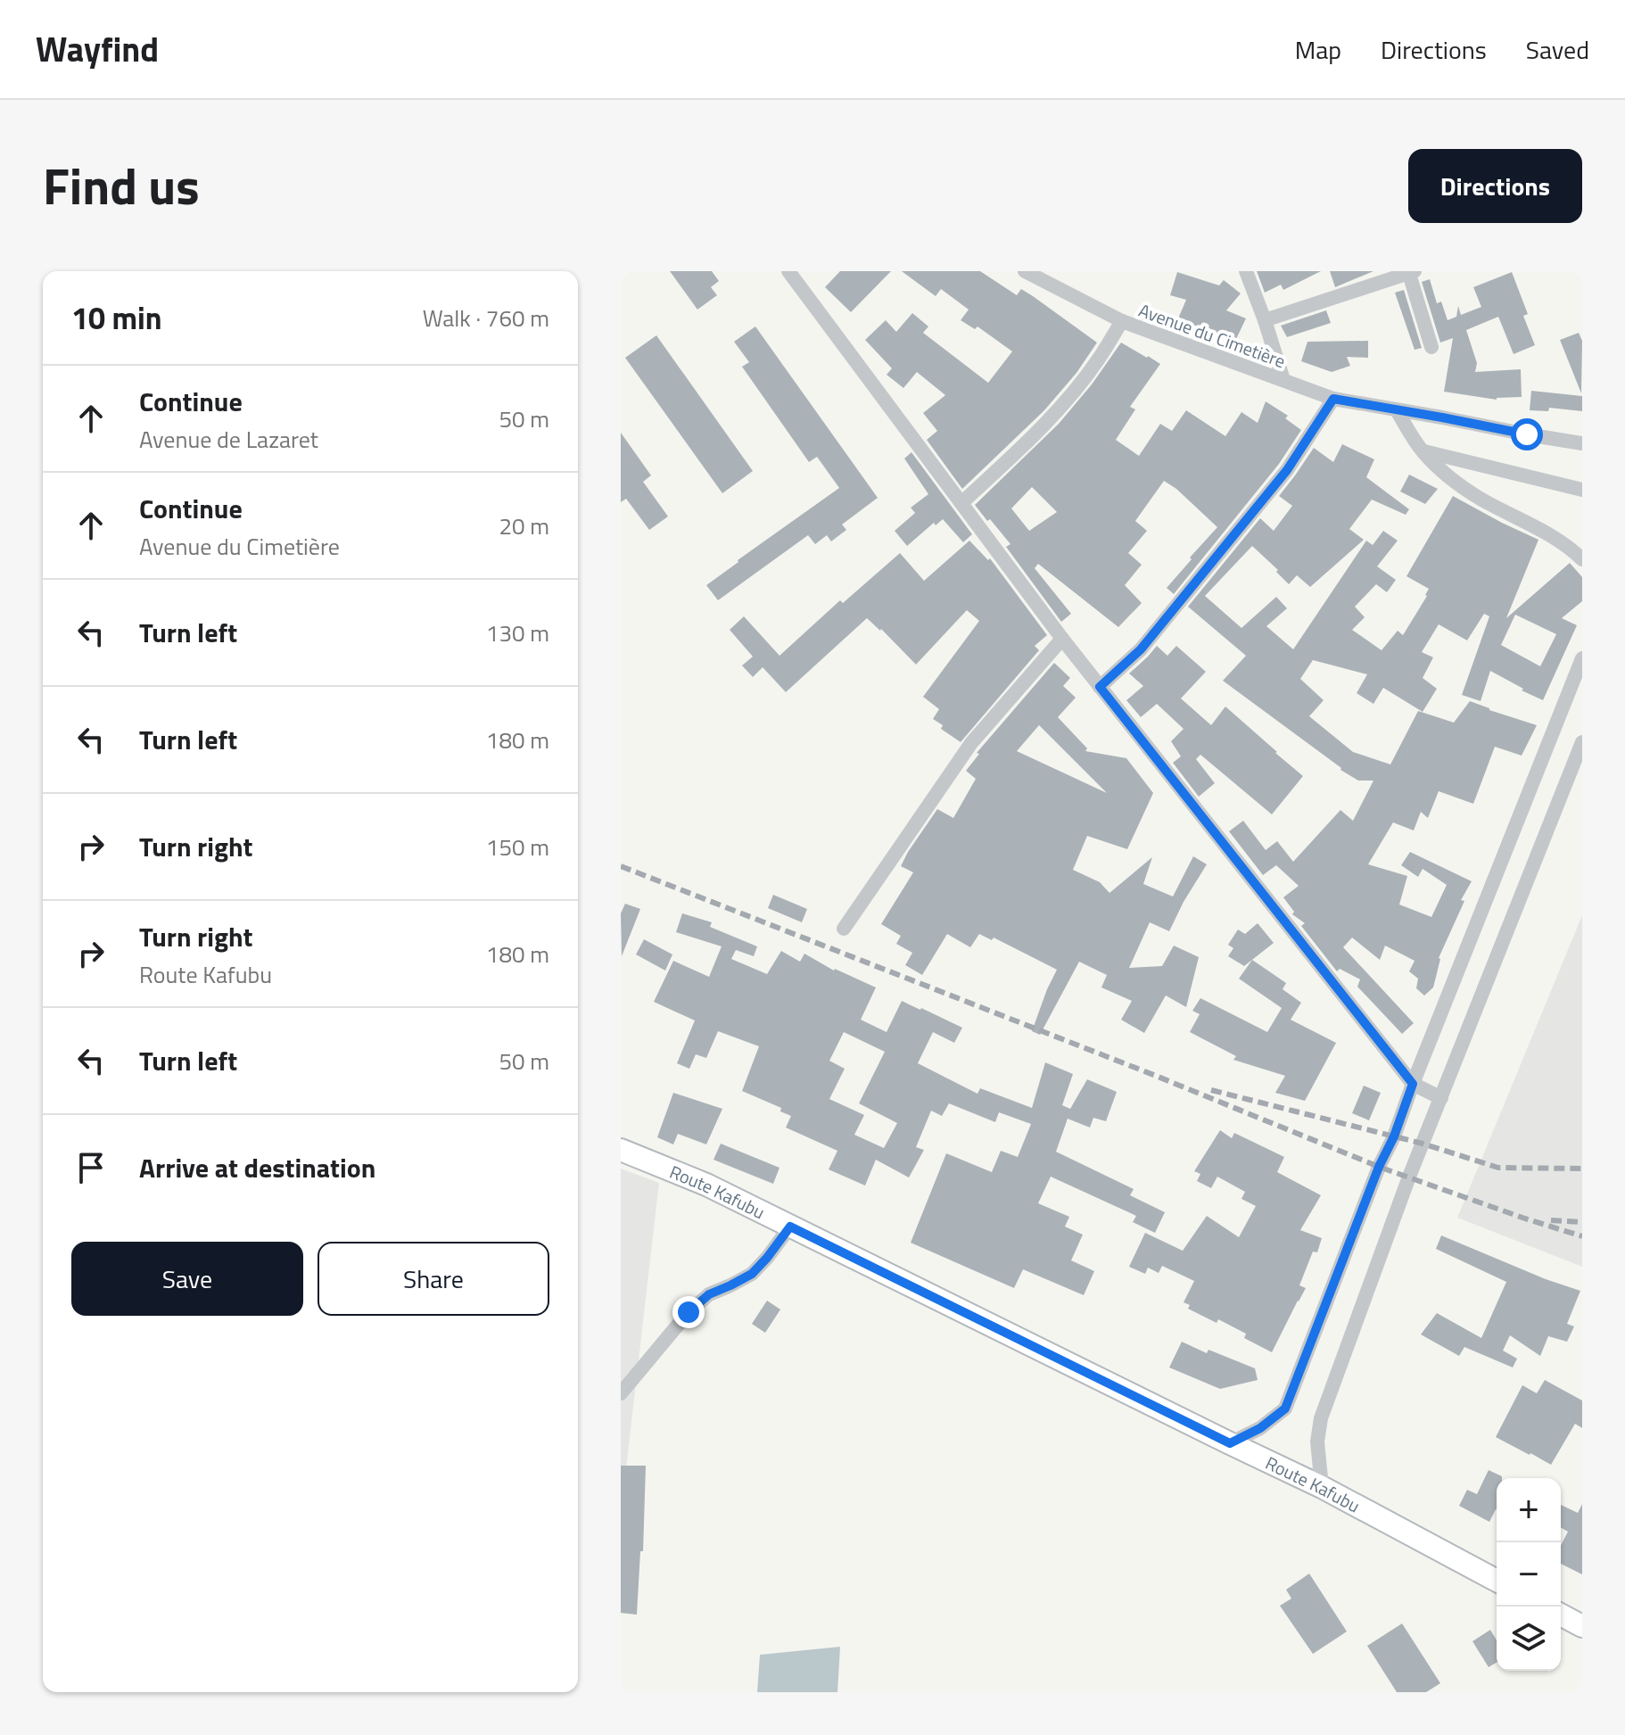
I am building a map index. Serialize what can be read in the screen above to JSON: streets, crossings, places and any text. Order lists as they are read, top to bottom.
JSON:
{
  "streets": {
    "main road": ["Route Kafubu"],
    "street": ["Avenue du Cimetière"]
  },
  "page": {
    "header": "Wayfind",
    "nav": ["Map", "Directions", "Saved"],
    "title": "Find us",
    "buttons": [
      "Directions",
      ["Save", "Share"]
    ],
    "heading": ["10 min", "Walk · 760 m"],
    "list": [
      ["Continue", "Avenue de Lazaret", "50 m"],
      ["Continue", "Avenue du Cimetière", "20 m"],
      ["Turn left", "130 m"],
      ["Turn left", "180 m"],
      ["Turn right", "150 m"],
      ["Turn right", "Route Kafubu", "180 m"],
      ["Turn left", "50 m"],
      "Arrive at destination"
    ],
    "map_buttons": ["+", "−"]
  }
}
